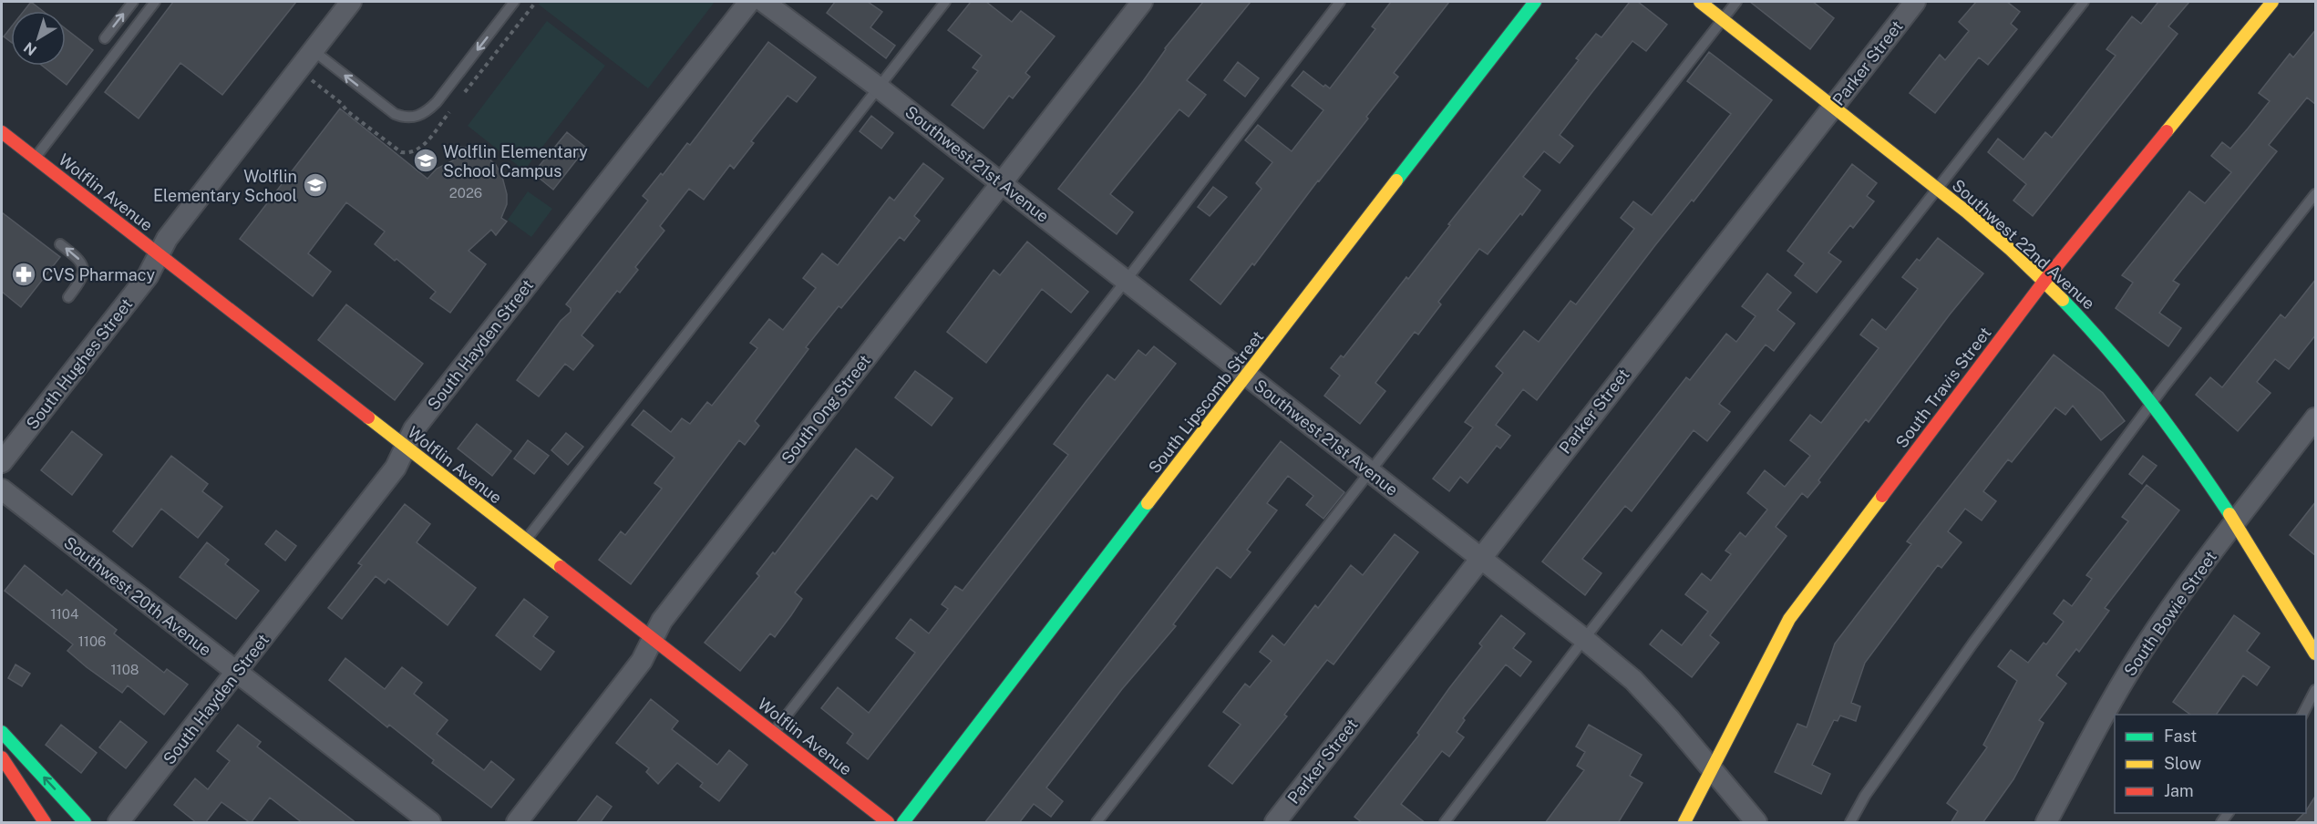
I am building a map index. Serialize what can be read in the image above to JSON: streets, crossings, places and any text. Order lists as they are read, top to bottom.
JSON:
{
  "streets": {
    "main road": [
      "Wolflin Avenue",
      "Southwest 22nd Avenue",
      "South Travis Street",
      "South Lipscomb Street"
    ],
    "street": [
      "Parker Street",
      "Southwest 21st Avenue",
      "South Hayden Street",
      "South Hughes Street",
      "South Ong Street",
      "Southwest 20th Avenue",
      "South Bowie Street"
    ]
  },
  "crossings": [
    ["Parker Street", "Southwest 21st Avenue"],
    ["Parker Street", "Southwest 22nd Avenue"],
    ["Southwest 21st Avenue", "South Travis Street"],
    ["Southwest 21st Avenue", "South Lipscomb Street"],
    ["Southwest 21st Avenue", "South Ong Street"],
    ["Wolflin Avenue", "South Hayden Street"],
    ["Wolflin Avenue", "South Hughes Street"],
    ["Wolflin Avenue", "South Ong Street"],
    ["Southwest 22nd Avenue", "South Travis Street"],
    ["Southwest 22nd Avenue", "South Bowie Street"],
    ["South Hayden Street", "Southwest 20th Avenue"]
  ],
  "places": {
    "school or university": ["Wolflin Elementary School Campus", "Wolflin Elementary School"],
    "pharmacy": ["CVS Pharmacy"]
  },
  "house_numbers": [
    "2026",
    "1104",
    "1106",
    "1108"
  ],
  "legend": ["Fast", "Slow", "Jam"],
  "north": "bottom left"
}
